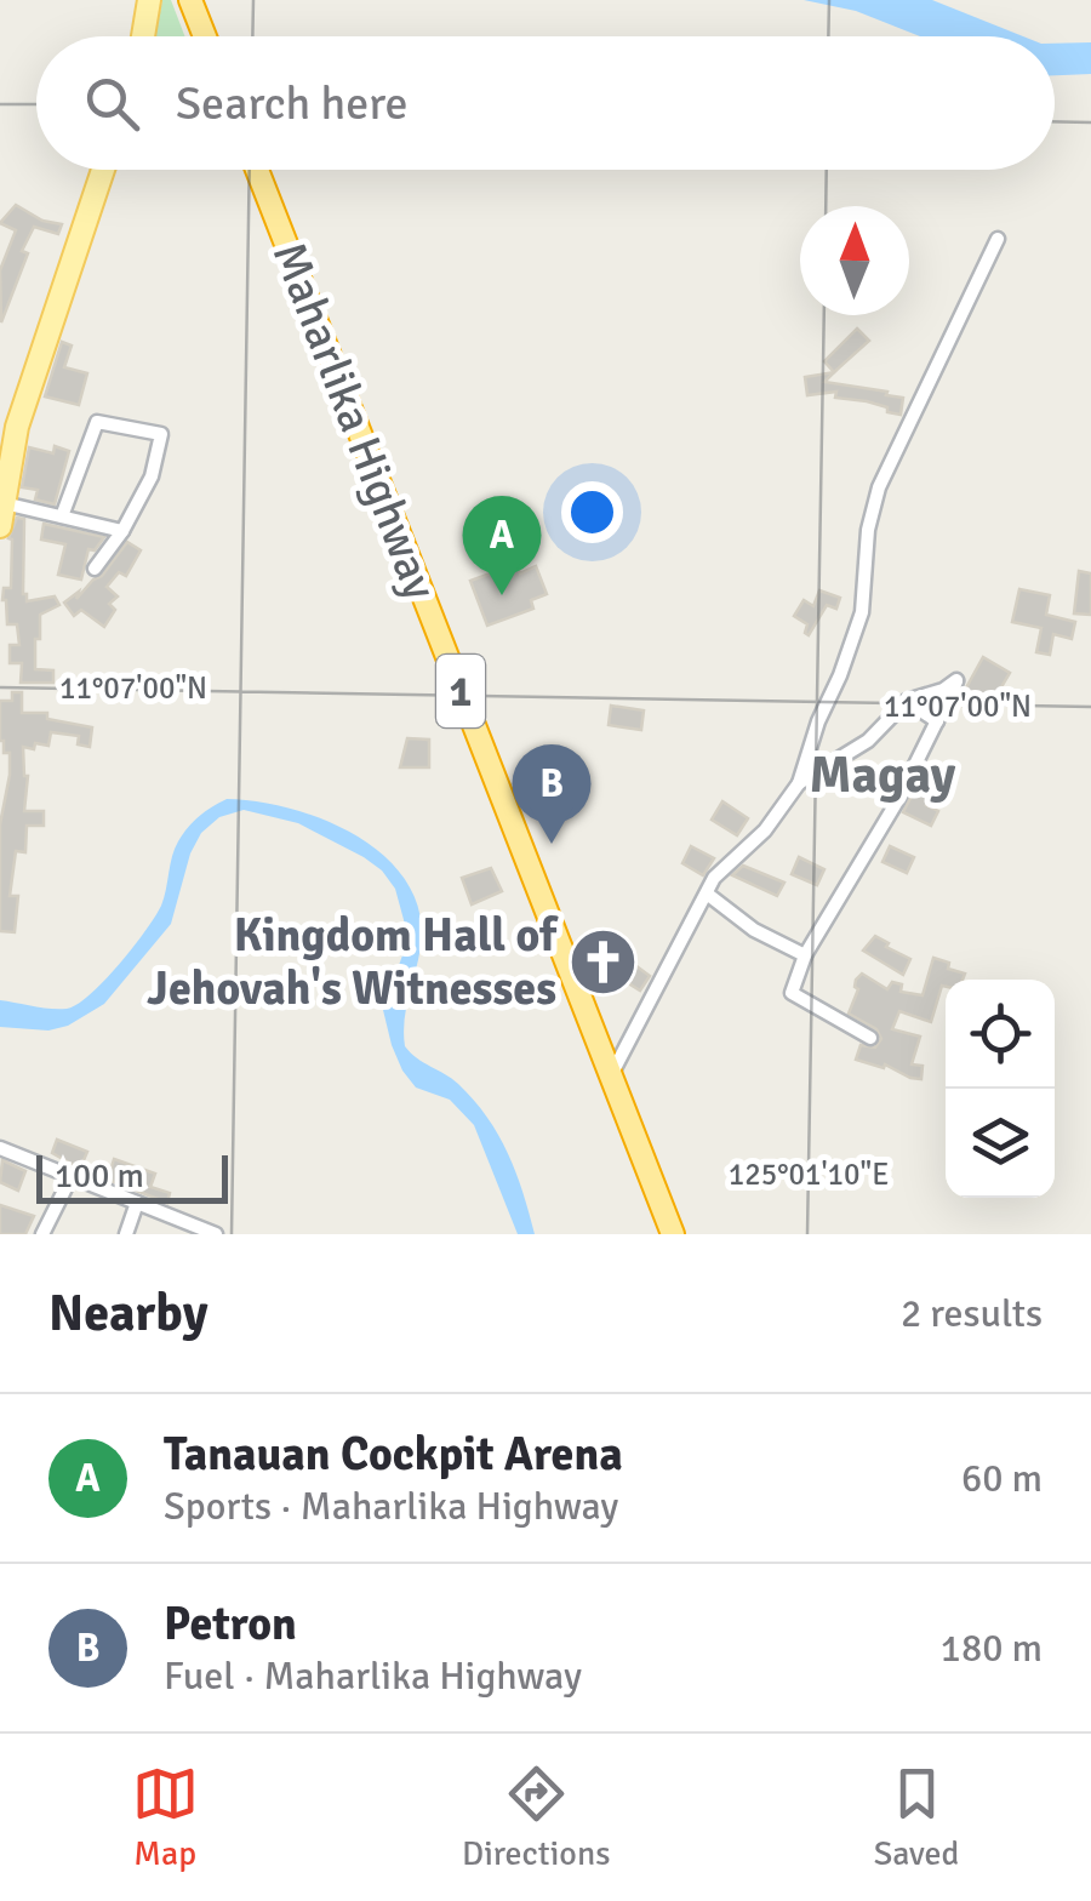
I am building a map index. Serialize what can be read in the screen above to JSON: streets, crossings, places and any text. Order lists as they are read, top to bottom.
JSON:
{
  "streets": {
    "highway": ["Maharlika Highway", "1"]
  },
  "districts": ["Magay"],
  "places": {
    "church": ["Kingdom Hall of Jehovah's Witnesses"]
  },
  "scale_bar": "100 m",
  "north": "top",
  "page": {
    "search": "Search here",
    "pins": ["A", "B"],
    "scale": "100 m",
    "heading": ["Nearby", "2 results"],
    "list": [
      {
        "mark": "A",
        "name": "Tanauan Cockpit Arena",
        "note": "Sports · Maharlika Highway",
        "value": "60 m"
      },
      {
        "mark": "B",
        "name": "Petron",
        "note": "Fuel · Maharlika Highway",
        "value": "180 m"
      }
    ],
    "nav": ["Map", "Directions", "Saved"]
  },
  "coordinates": ["11°07'00\"N", "125°01'10\"E"]
}
